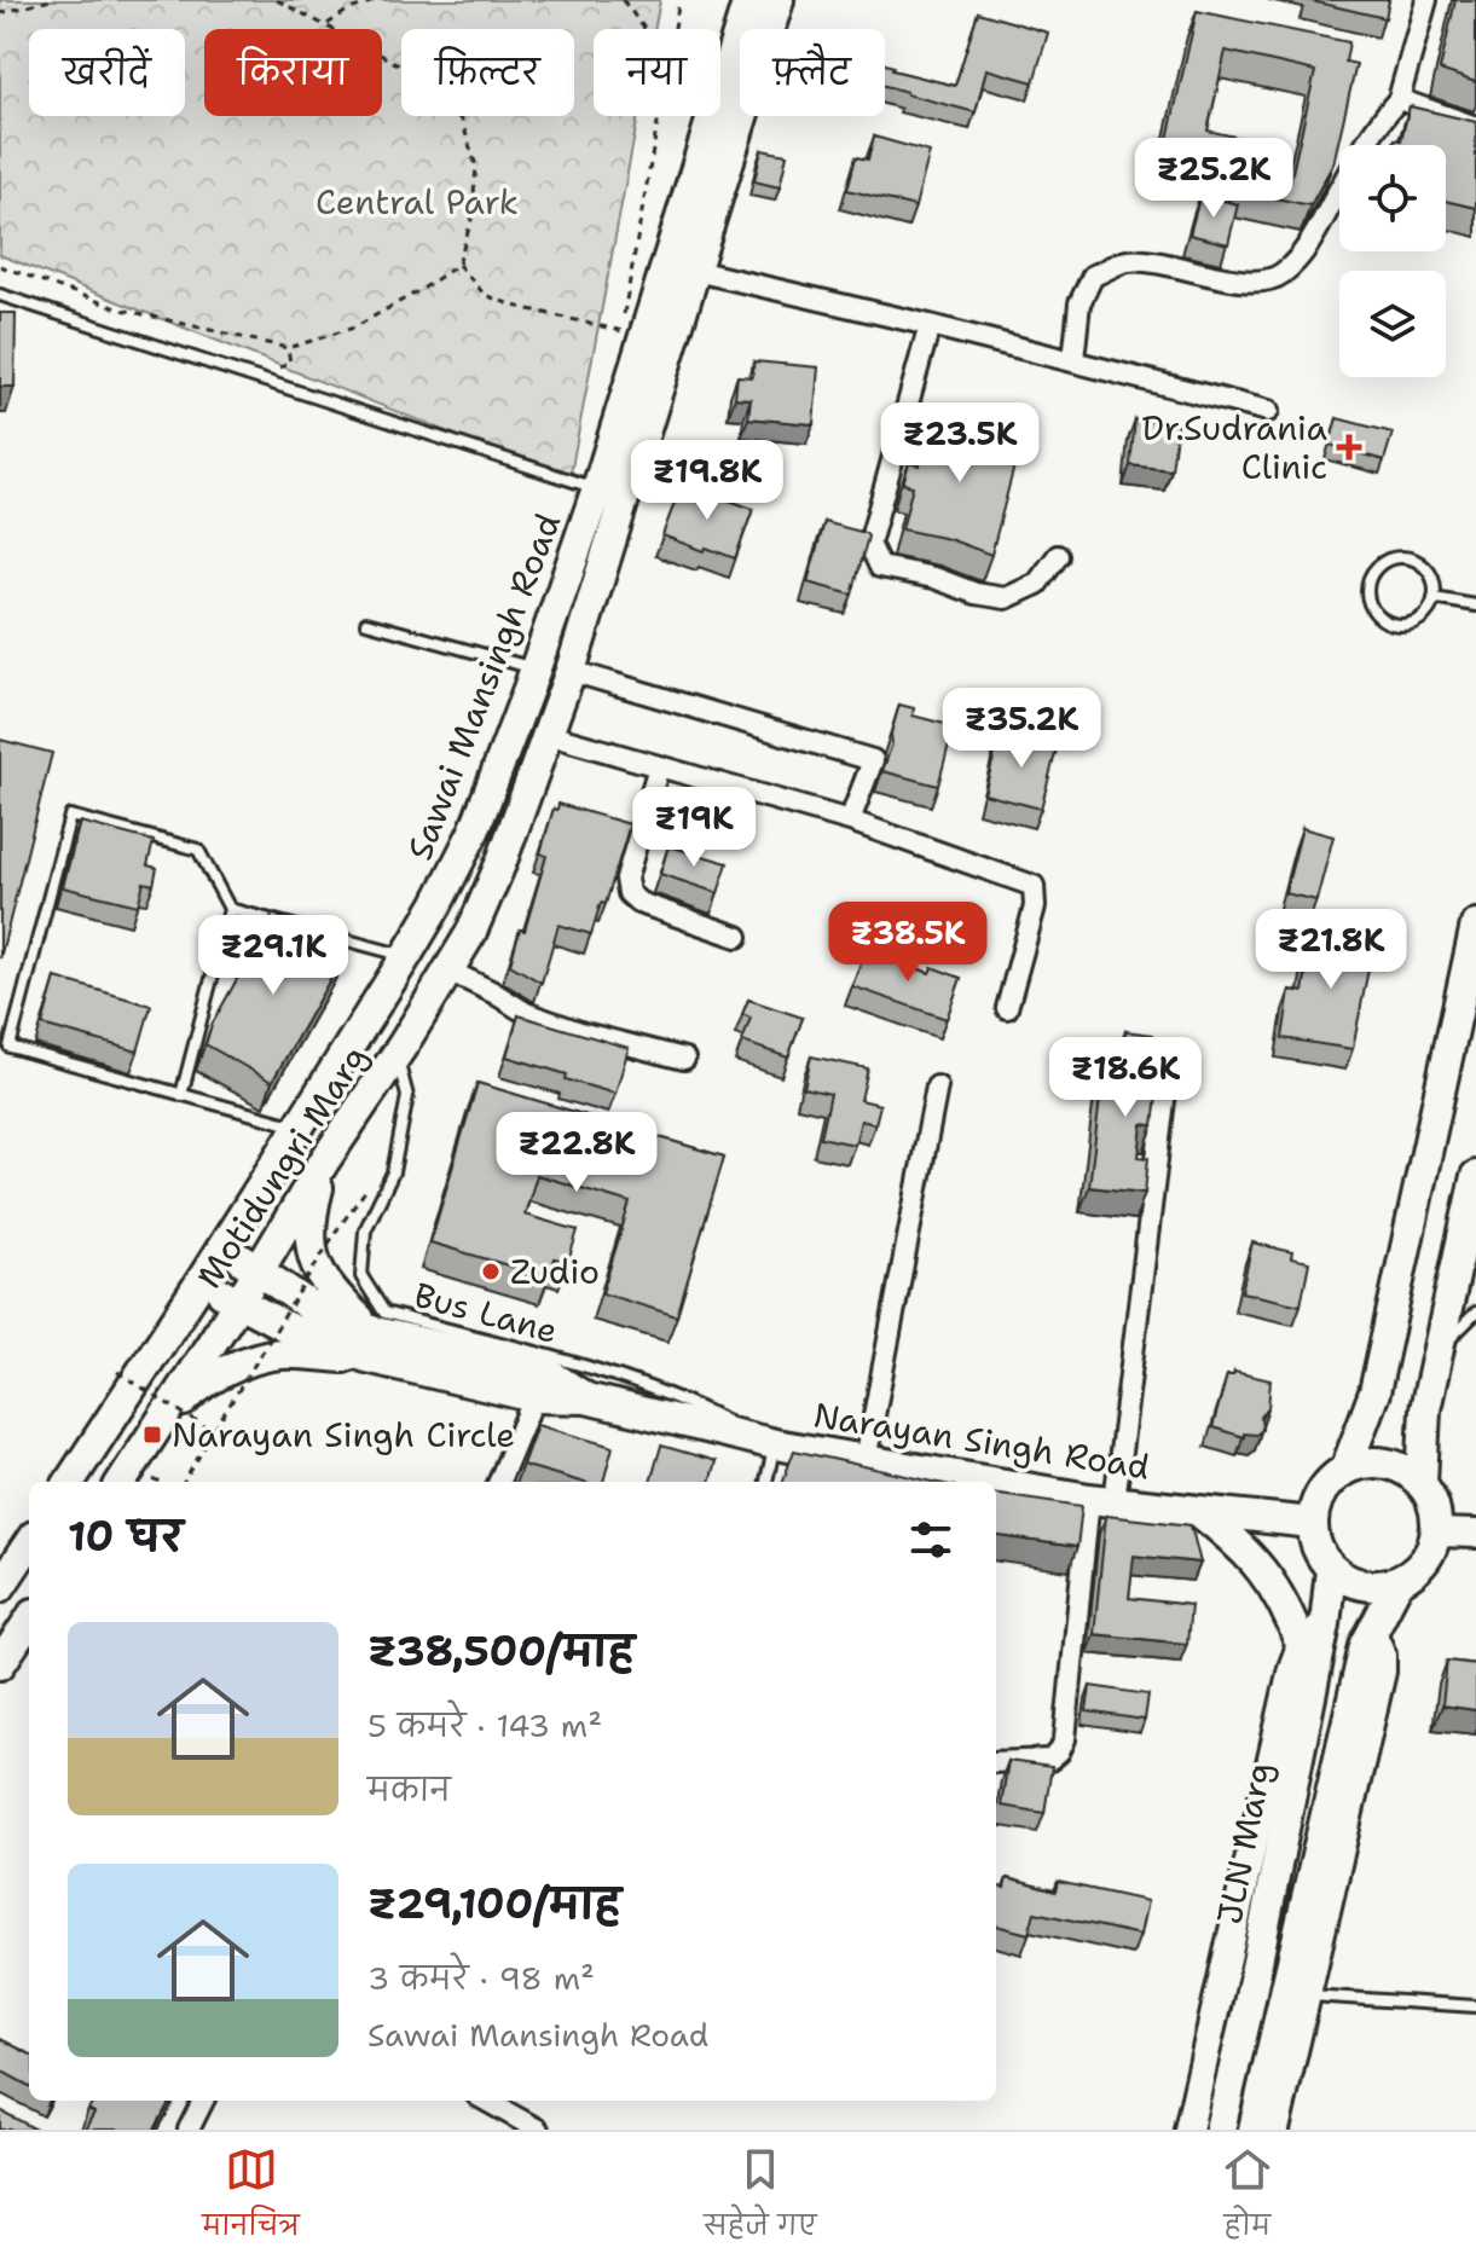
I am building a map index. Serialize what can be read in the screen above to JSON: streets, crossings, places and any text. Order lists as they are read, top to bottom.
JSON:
{
  "streets": {
    "main road": [
      "Sawai Mansingh Road",
      "Motidungri Marg",
      "Narayan Singh Road",
      "JLN Marg"
    ],
    "lane": ["Bus Lane"]
  },
  "crossings": [
    ["Motidungri Marg", "Bus Lane"],
    ["Bus Lane", "Narayan Singh Road"],
    ["Narayan Singh Road", "JLN Marg"]
  ],
  "parks": ["Central Park"],
  "places": {
    "health": ["Dr.Sudrania Clinic"],
    "other": ["Zudio"],
    "transit": ["Narayan Singh Circle"]
  },
  "page": {
    "chip": [
      "खरीदें",
      "किराया",
      "फ़िल्टर",
      "नया",
      "फ़्लैट"
    ],
    "price": [
      "₹25.2K",
      "₹23.5K",
      "₹19.8K",
      "₹35.2K",
      "₹19K",
      "₹38.5K",
      "₹21.8K",
      "₹29.1K",
      "₹18.6K",
      "₹22.8K"
    ],
    "heading": "10 घर",
    "list": [
      {
        "name": "₹38,500/माह",
        "note": "5 कमरे · 143 m² · मकान"
      },
      {
        "name": "₹29,100/माह",
        "note": "3 कमरे · 98 m² · Sawai Mansingh Road"
      }
    ],
    "tabs": ["मानचित्र", "सहेजे गए", "होम"]
  }
}
